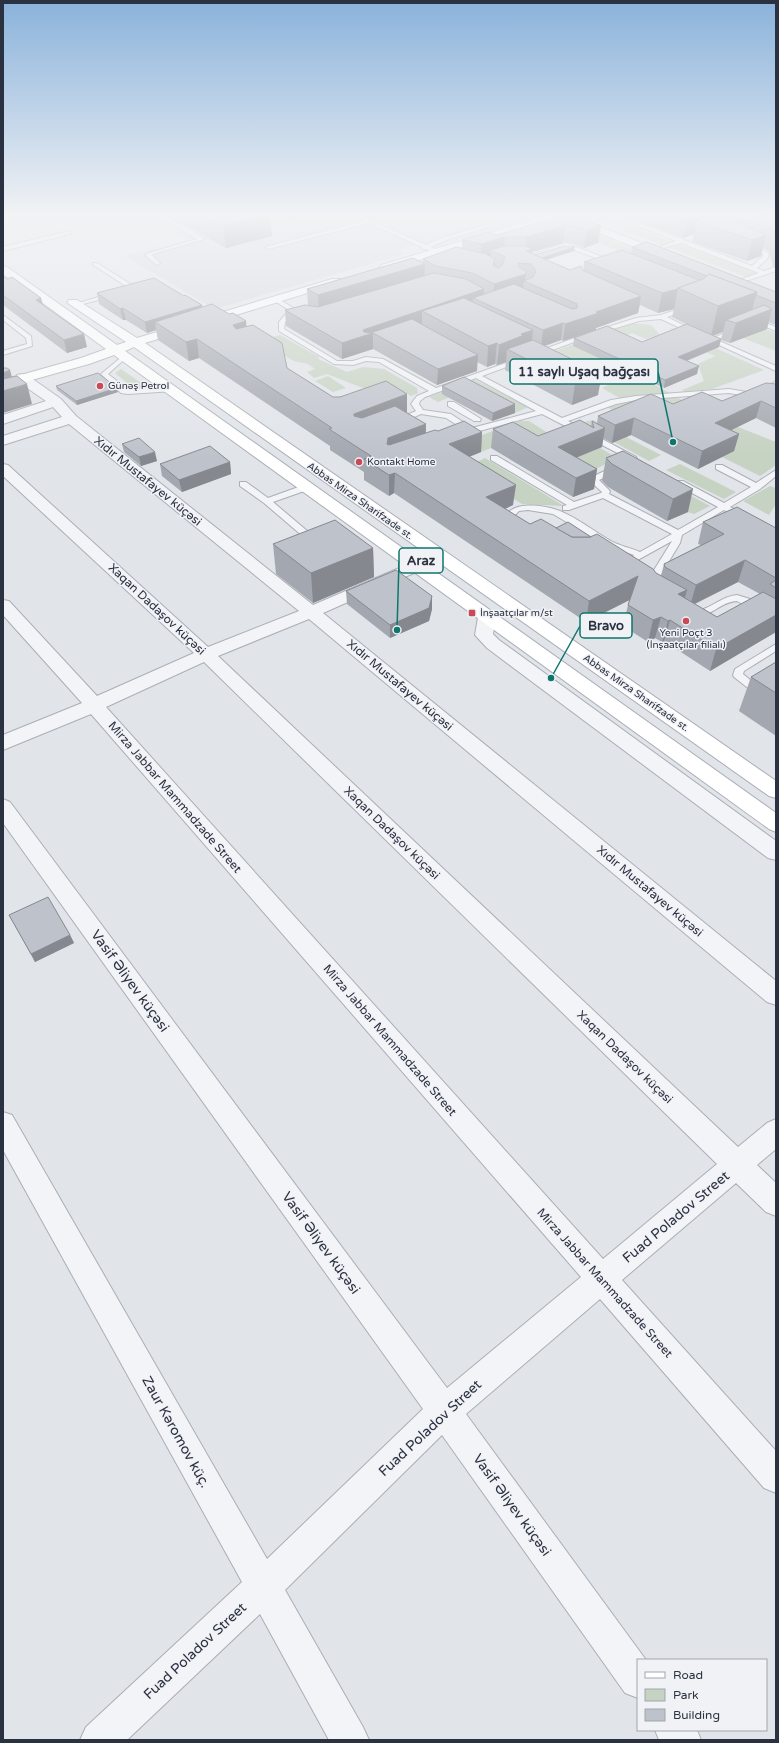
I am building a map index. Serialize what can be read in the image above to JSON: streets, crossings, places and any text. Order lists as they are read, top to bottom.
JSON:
{
  "streets": {
    "main road": ["Abbas Mirza Sharifzade st."],
    "street": [
      "Xıdır Mustafayev küçəsi",
      "Xaqan Dadaşov küçəsi",
      "Mirza Jabbar Mammadzade Street",
      "Vasif Əliyev küçəsi",
      "Fuad Poladov Street",
      "Zaur Kəromov küç."
    ]
  },
  "crossings": [
    ["Xaqan Dadaşov küçəsi", "Fuad Poladov Street"],
    ["Mirza Jabbar Mammadzade Street", "Fuad Poladov Street"],
    ["Vasif Əliyev küçəsi", "Fuad Poladov Street"],
    ["Fuad Poladov Street", "Zaur Kəromov küç."]
  ],
  "places": {
    "other": [
      "Günəş Petrol",
      "11 saylı Uşaq bağçası",
      "Kontakt Home",
      "Yeni Poçt 3 (İnşaatçılar filialı)",
      "Araz",
      "Bravo"
    ],
    "transit": ["İnşaatçılar m/st"]
  },
  "legend": ["Road", "Park", "Building"]
}
